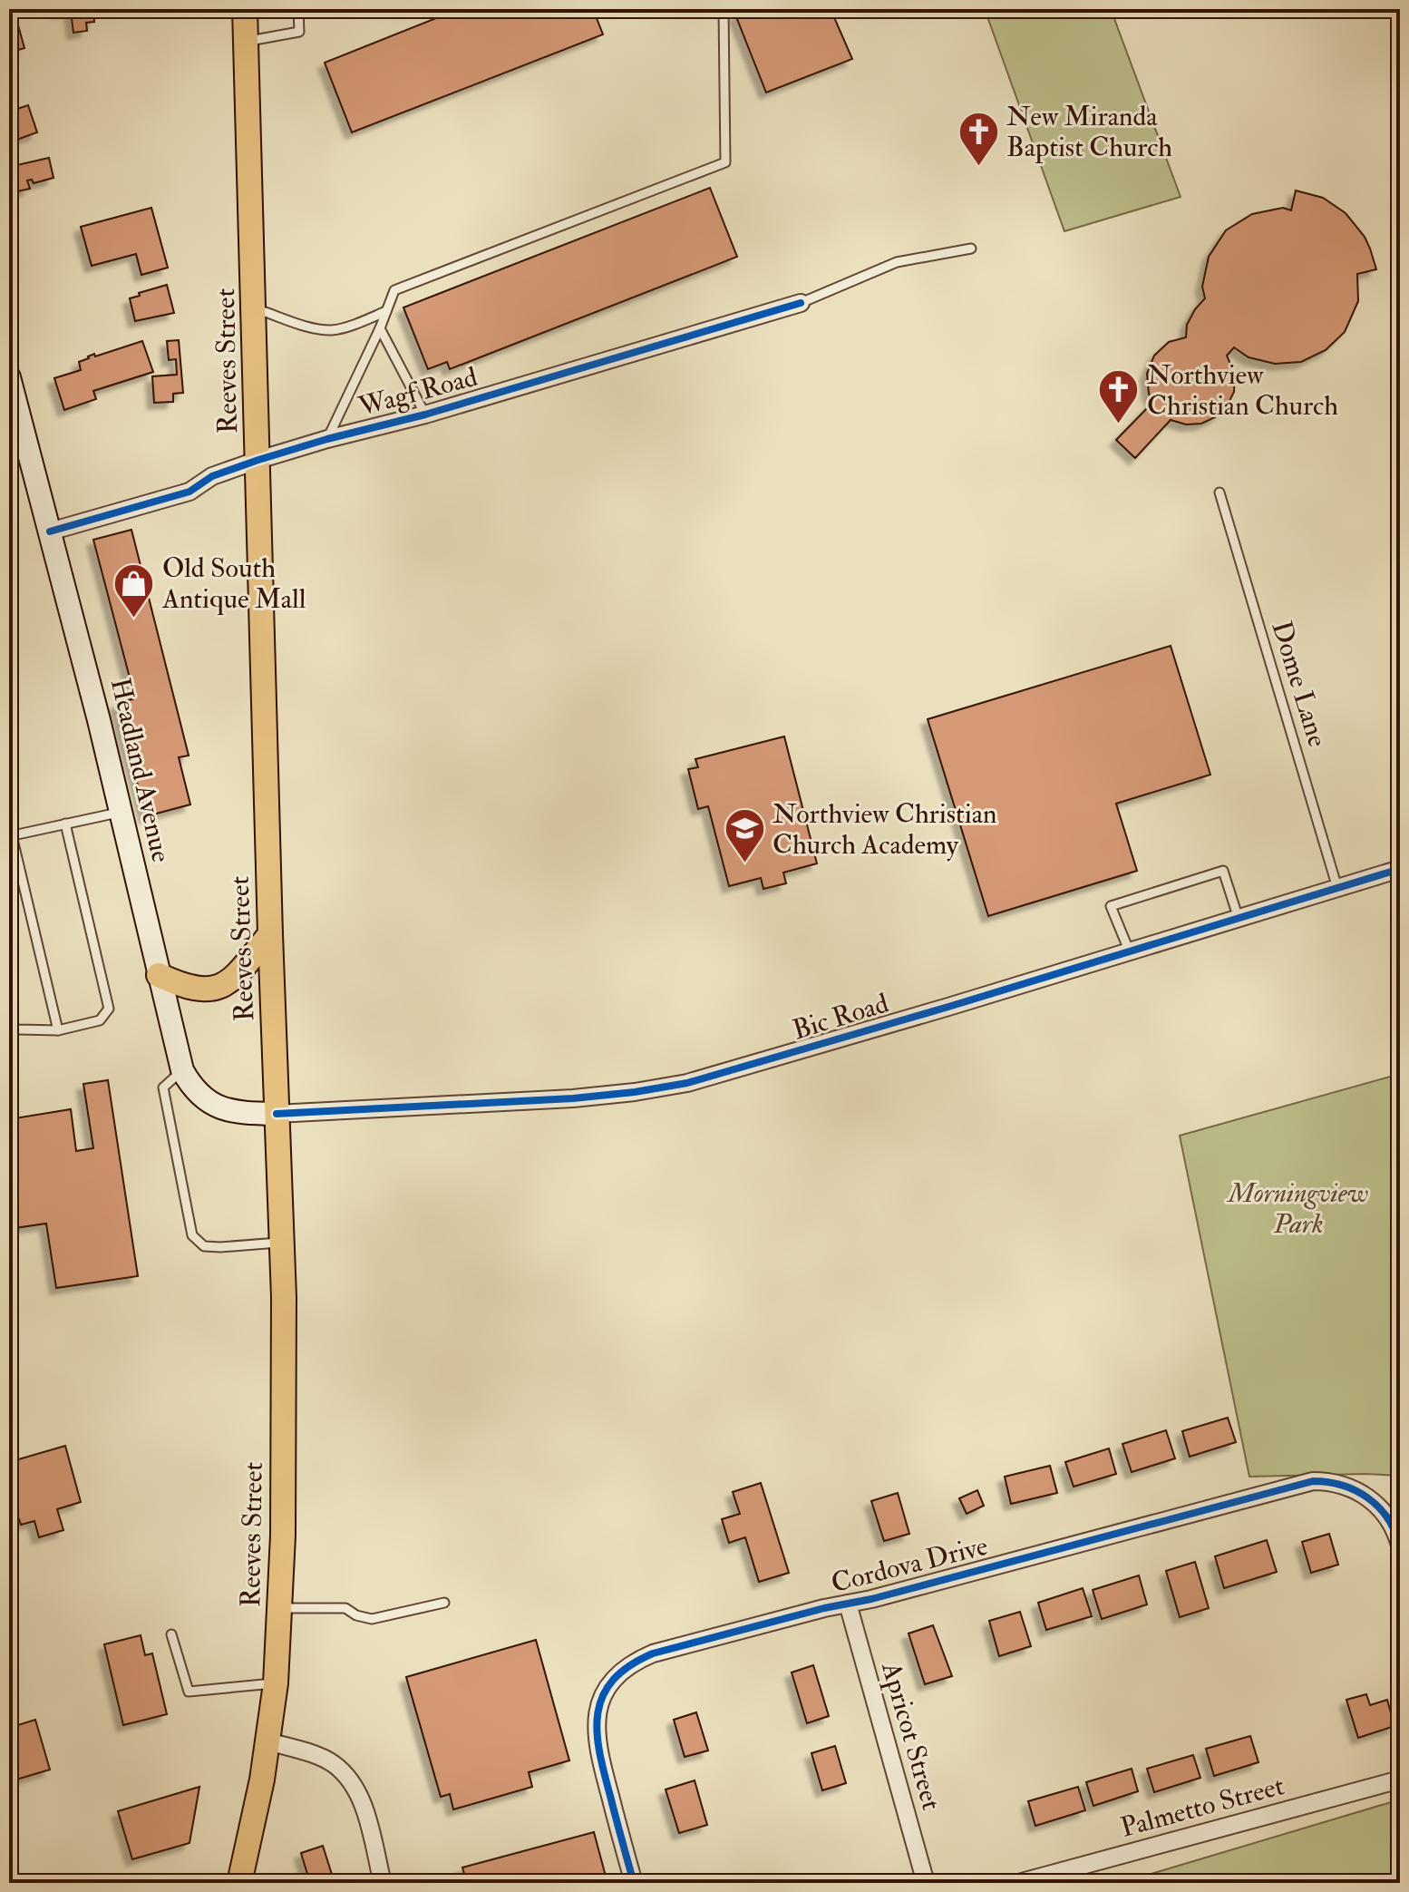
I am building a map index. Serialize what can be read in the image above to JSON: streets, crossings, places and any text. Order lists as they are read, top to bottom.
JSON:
{
  "streets": {
    "main road": ["Reeves Street", "Headland Avenue"],
    "street": [
      "Wagf Road",
      "Bic Road",
      "Cordova Drive",
      "Apricot Street",
      "Palmetto Street"
    ],
    "lane": ["Dome Lane"]
  },
  "crossings": [
    ["Reeves Street", "Wagf Road"],
    ["Reeves Street", "Headland Avenue"],
    ["Reeves Street", "Bic Road"],
    ["Wagf Road", "Headland Avenue"],
    ["Dome Lane", "Bic Road"],
    ["Headland Avenue", "Bic Road"],
    ["Cordova Drive", "Apricot Street"]
  ],
  "parks": ["Morningview Park"],
  "places": {
    "church": ["New Miranda Baptist Church", "Northview Christian Church"],
    "shop": ["Old South Antique Mall"],
    "school or university": ["Northview Christian Church Academy"]
  }
}
